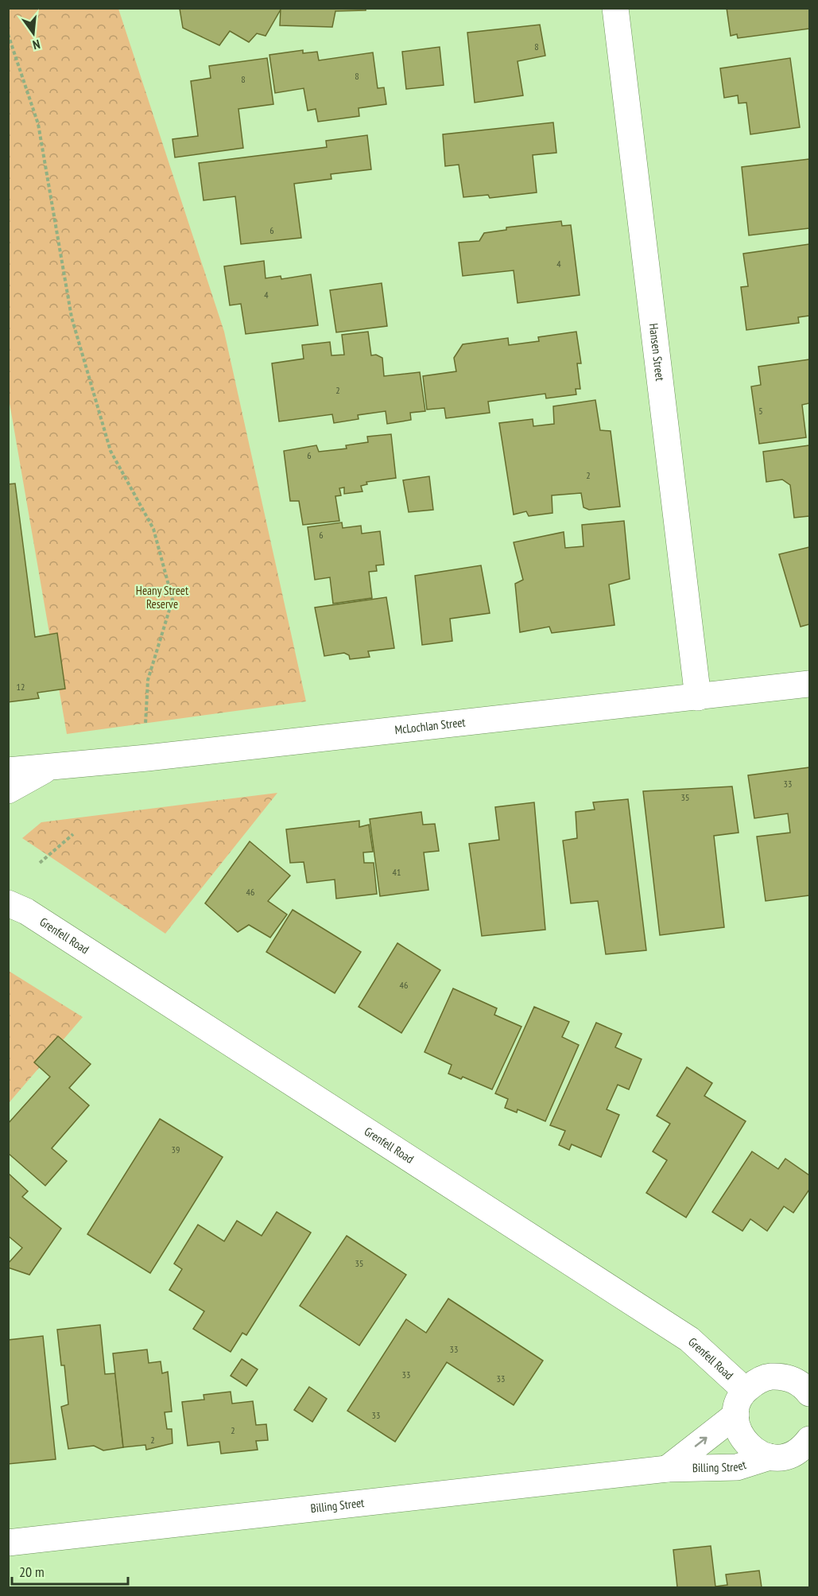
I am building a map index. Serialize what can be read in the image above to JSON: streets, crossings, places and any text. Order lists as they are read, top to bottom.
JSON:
{
  "streets": {
    "street": [
      "Hansen Street",
      "McLochlan Street",
      "Grenfell Road",
      "Billing Street"
    ]
  },
  "crossings": [
    ["Hansen Street", "McLochlan Street"]
  ],
  "parks": ["Heany Street Reserve"],
  "house_numbers": [
    "8",
    "8",
    "8",
    "6",
    "4",
    "4",
    "2",
    "5",
    "6",
    "2",
    "6",
    "12",
    "33",
    "35",
    "41",
    "46",
    "46",
    "39",
    "35",
    "33",
    "33",
    "33",
    "33",
    "2",
    "2"
  ],
  "scale_bar": "20 m",
  "north": "bottom"
}
